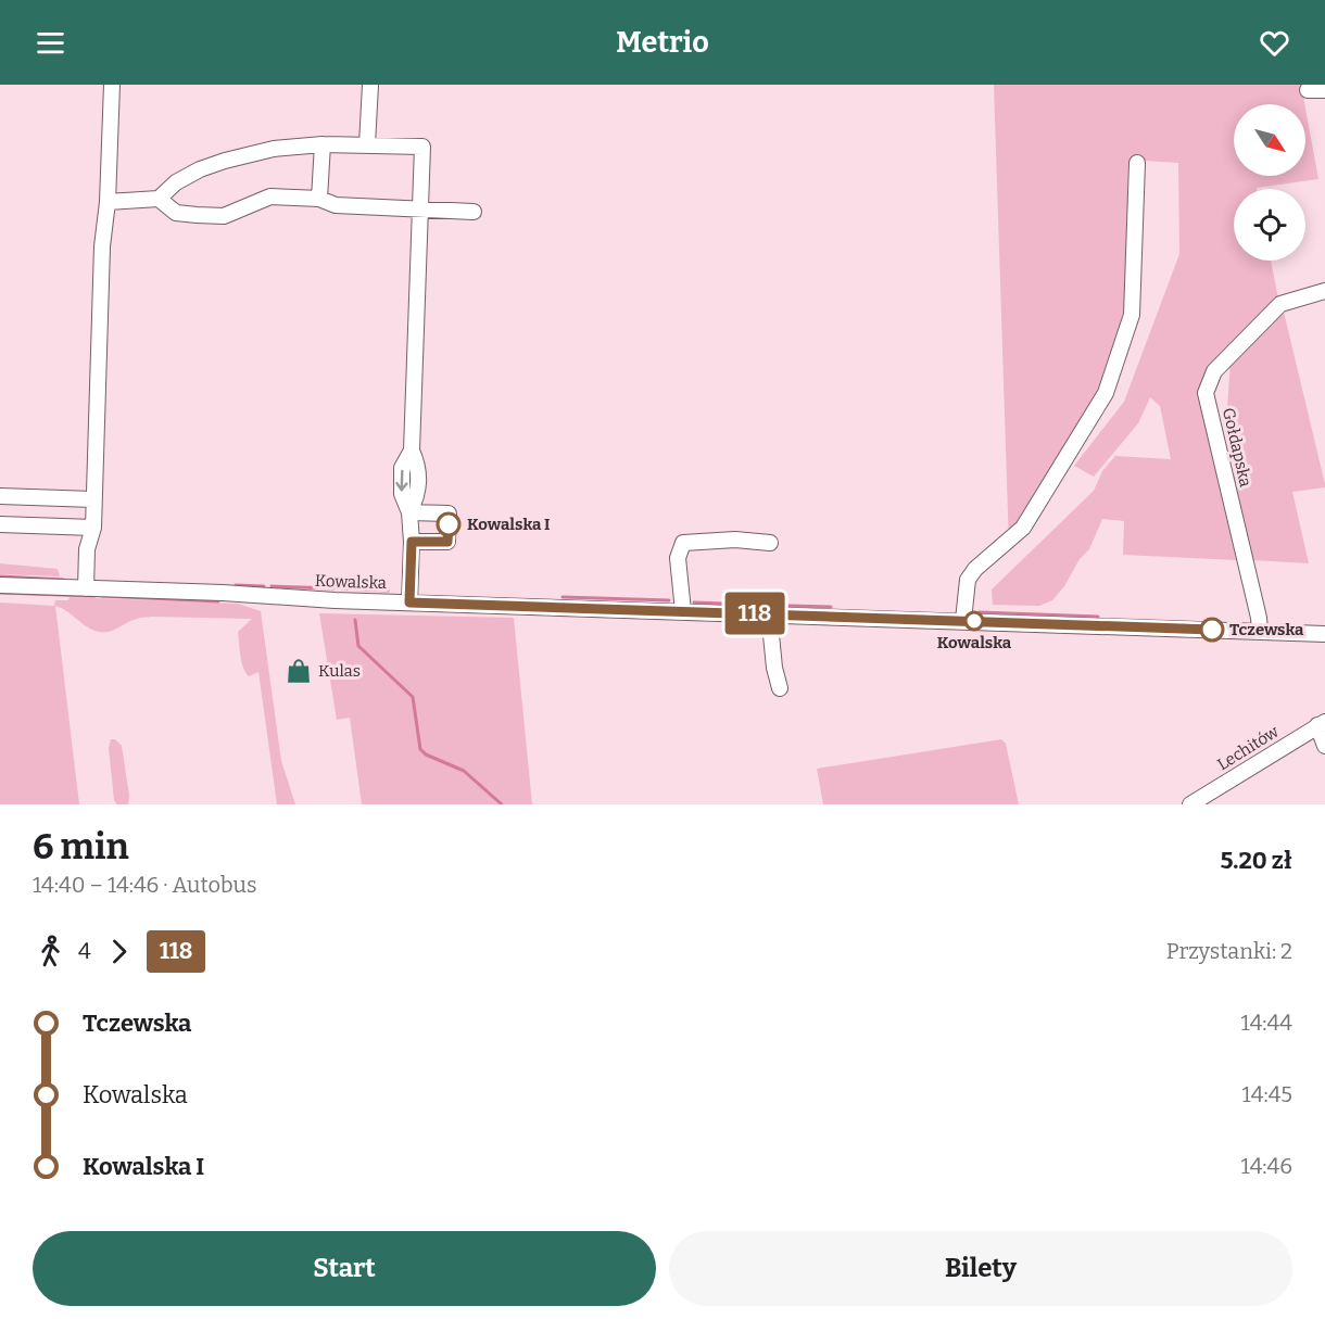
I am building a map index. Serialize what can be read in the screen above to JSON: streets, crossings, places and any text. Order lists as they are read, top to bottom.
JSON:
{
  "streets": {
    "street": ["Gołdapska", "Kowalska", "Lechitów"]
  },
  "crossings": [
    ["Gołdapska", "Kowalska"]
  ],
  "places": {
    "other": ["Kowalska I", "Kowalska", "Tczewska"],
    "shop": ["Kulas"]
  },
  "lines": ["bus line 118"],
  "north": "bottom right",
  "page": {
    "header": "Metrio",
    "on_map": "118",
    "heading": ["6 min", "14:40 – 14:46 · Autobus", "5.20 zł"],
    "legs": ["4", "118", "Przystanki: 2"],
    "list": [
      {
        "name": "Tczewska",
        "value": "14:44"
      },
      {
        "name": "Kowalska",
        "value": "14:45"
      },
      {
        "name": "Kowalska I",
        "value": "14:46"
      }
    ],
    "buttons": ["Start", "Bilety"]
  }
}
